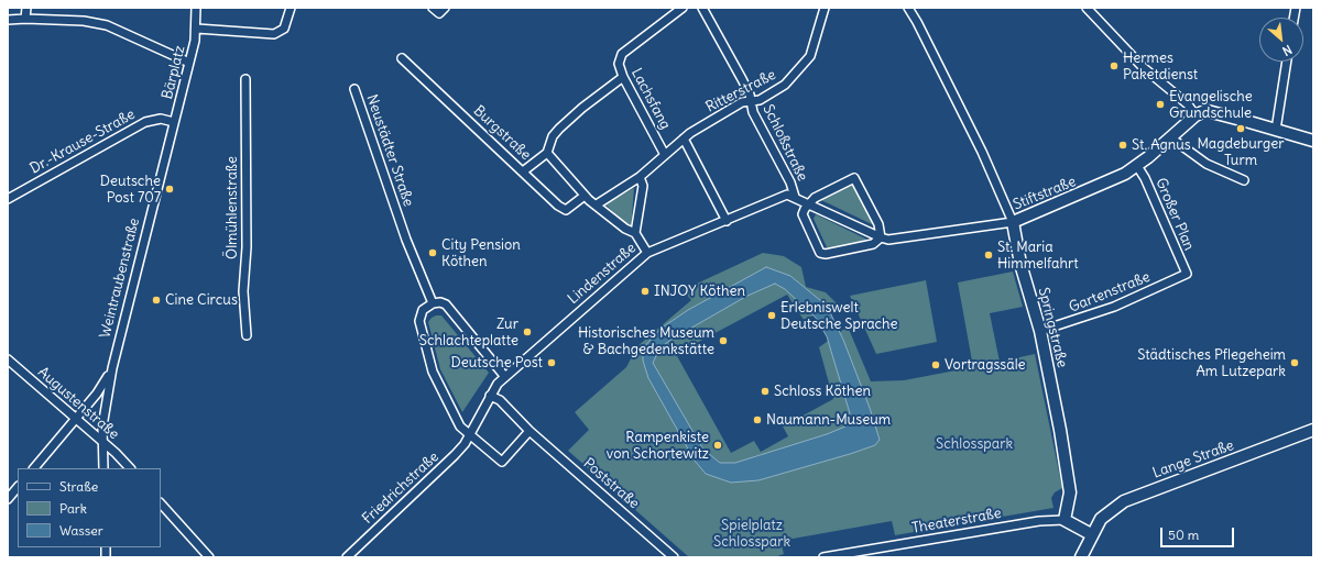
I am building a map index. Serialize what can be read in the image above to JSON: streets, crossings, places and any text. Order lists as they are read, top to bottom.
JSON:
{
  "streets": {
    "main road": ["Stiftstraße", "Springstraße", "Lange Straße"],
    "street": [
      "Bärplatz",
      "Ritterstraße",
      "Lachsfang",
      "Burgstraße",
      "Dr.-Krause-Straße",
      "Schloßstraße",
      "Neustädter Straße",
      "Ölmühlenstraße",
      "Großer Plan",
      "Lindenstraße",
      "Weintraubenstraße",
      "Gartenstraße",
      "Augustenstraße",
      "Poststraße",
      "Friedrichstraße",
      "Theaterstraße"
    ]
  },
  "crossings": [
    ["Bärplatz", "Dr.-Krause-Straße"],
    ["Bärplatz", "Weintraubenstraße"],
    ["Ritterstraße", "Lachsfang"],
    ["Ritterstraße", "Schloßstraße"],
    ["Dr.-Krause-Straße", "Weintraubenstraße"],
    ["Schloßstraße", "Lindenstraße"],
    ["Stiftstraße", "Großer Plan"],
    ["Stiftstraße", "Springstraße"],
    ["Großer Plan", "Gartenstraße"],
    ["Lindenstraße", "Poststraße"],
    ["Lindenstraße", "Friedrichstraße"],
    ["Weintraubenstraße", "Augustenstraße"],
    ["Gartenstraße", "Springstraße"],
    ["Springstraße", "Theaterstraße"]
  ],
  "parks": ["Schlosspark", "Spielplatz Schlosspark"],
  "places": [
    "Hermes Paketdienst",
    "Evangelische Grundschule",
    "Magdeburger Turm",
    "St. Agnus",
    "Deutsche Post 707",
    "City Pension Köthen",
    "St. Maria Himmelfahrt",
    "INJOY Köthen",
    "Cine Circus",
    "Erlebniswelt Deutsche Sprache",
    "Zur Schlachteplatte",
    "Historisches Museum & Bachgedenkstätte",
    "Deutsche Post",
    "Städtisches Pflegeheim Am Lutzepark",
    "Vortragssäle",
    "Schloss Köthen",
    "Naumann-Museum",
    "Rampenkiste von Schortewitz"
  ],
  "legend": ["Straße", "Park", "Wasser"],
  "scale_bar": "50 m",
  "north": "bottom right"
}
